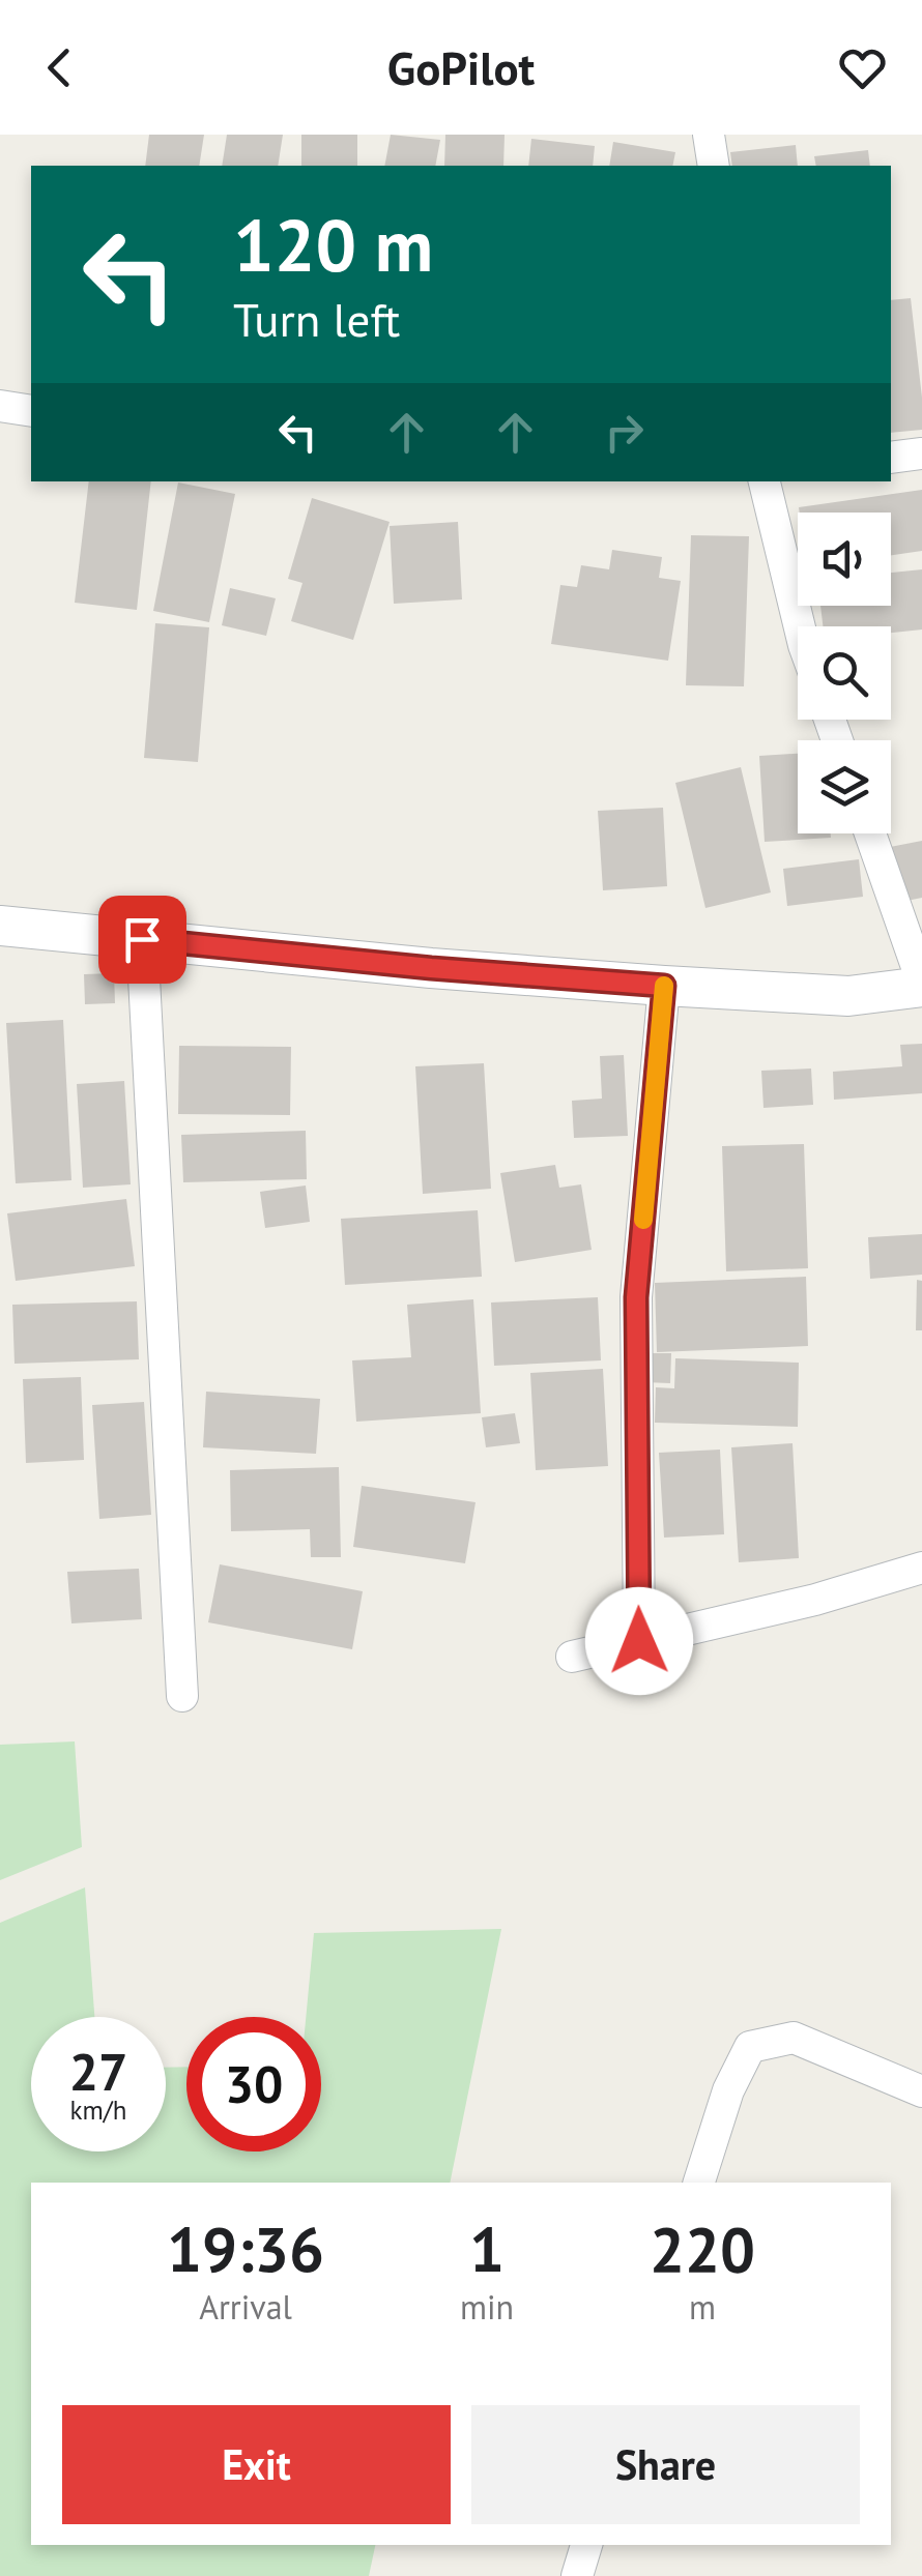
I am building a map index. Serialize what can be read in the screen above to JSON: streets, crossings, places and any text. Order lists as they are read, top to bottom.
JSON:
{
  "page": {
    "header": "GoPilot",
    "turn": ["120 m", "Turn left"],
    "speed": "27 km/h",
    "limit": "30",
    "eta": [
      "19:36",
      "Arrival",
      "1",
      "min",
      "220",
      "m"
    ],
    "buttons": ["Exit", "Share"]
  }
}
